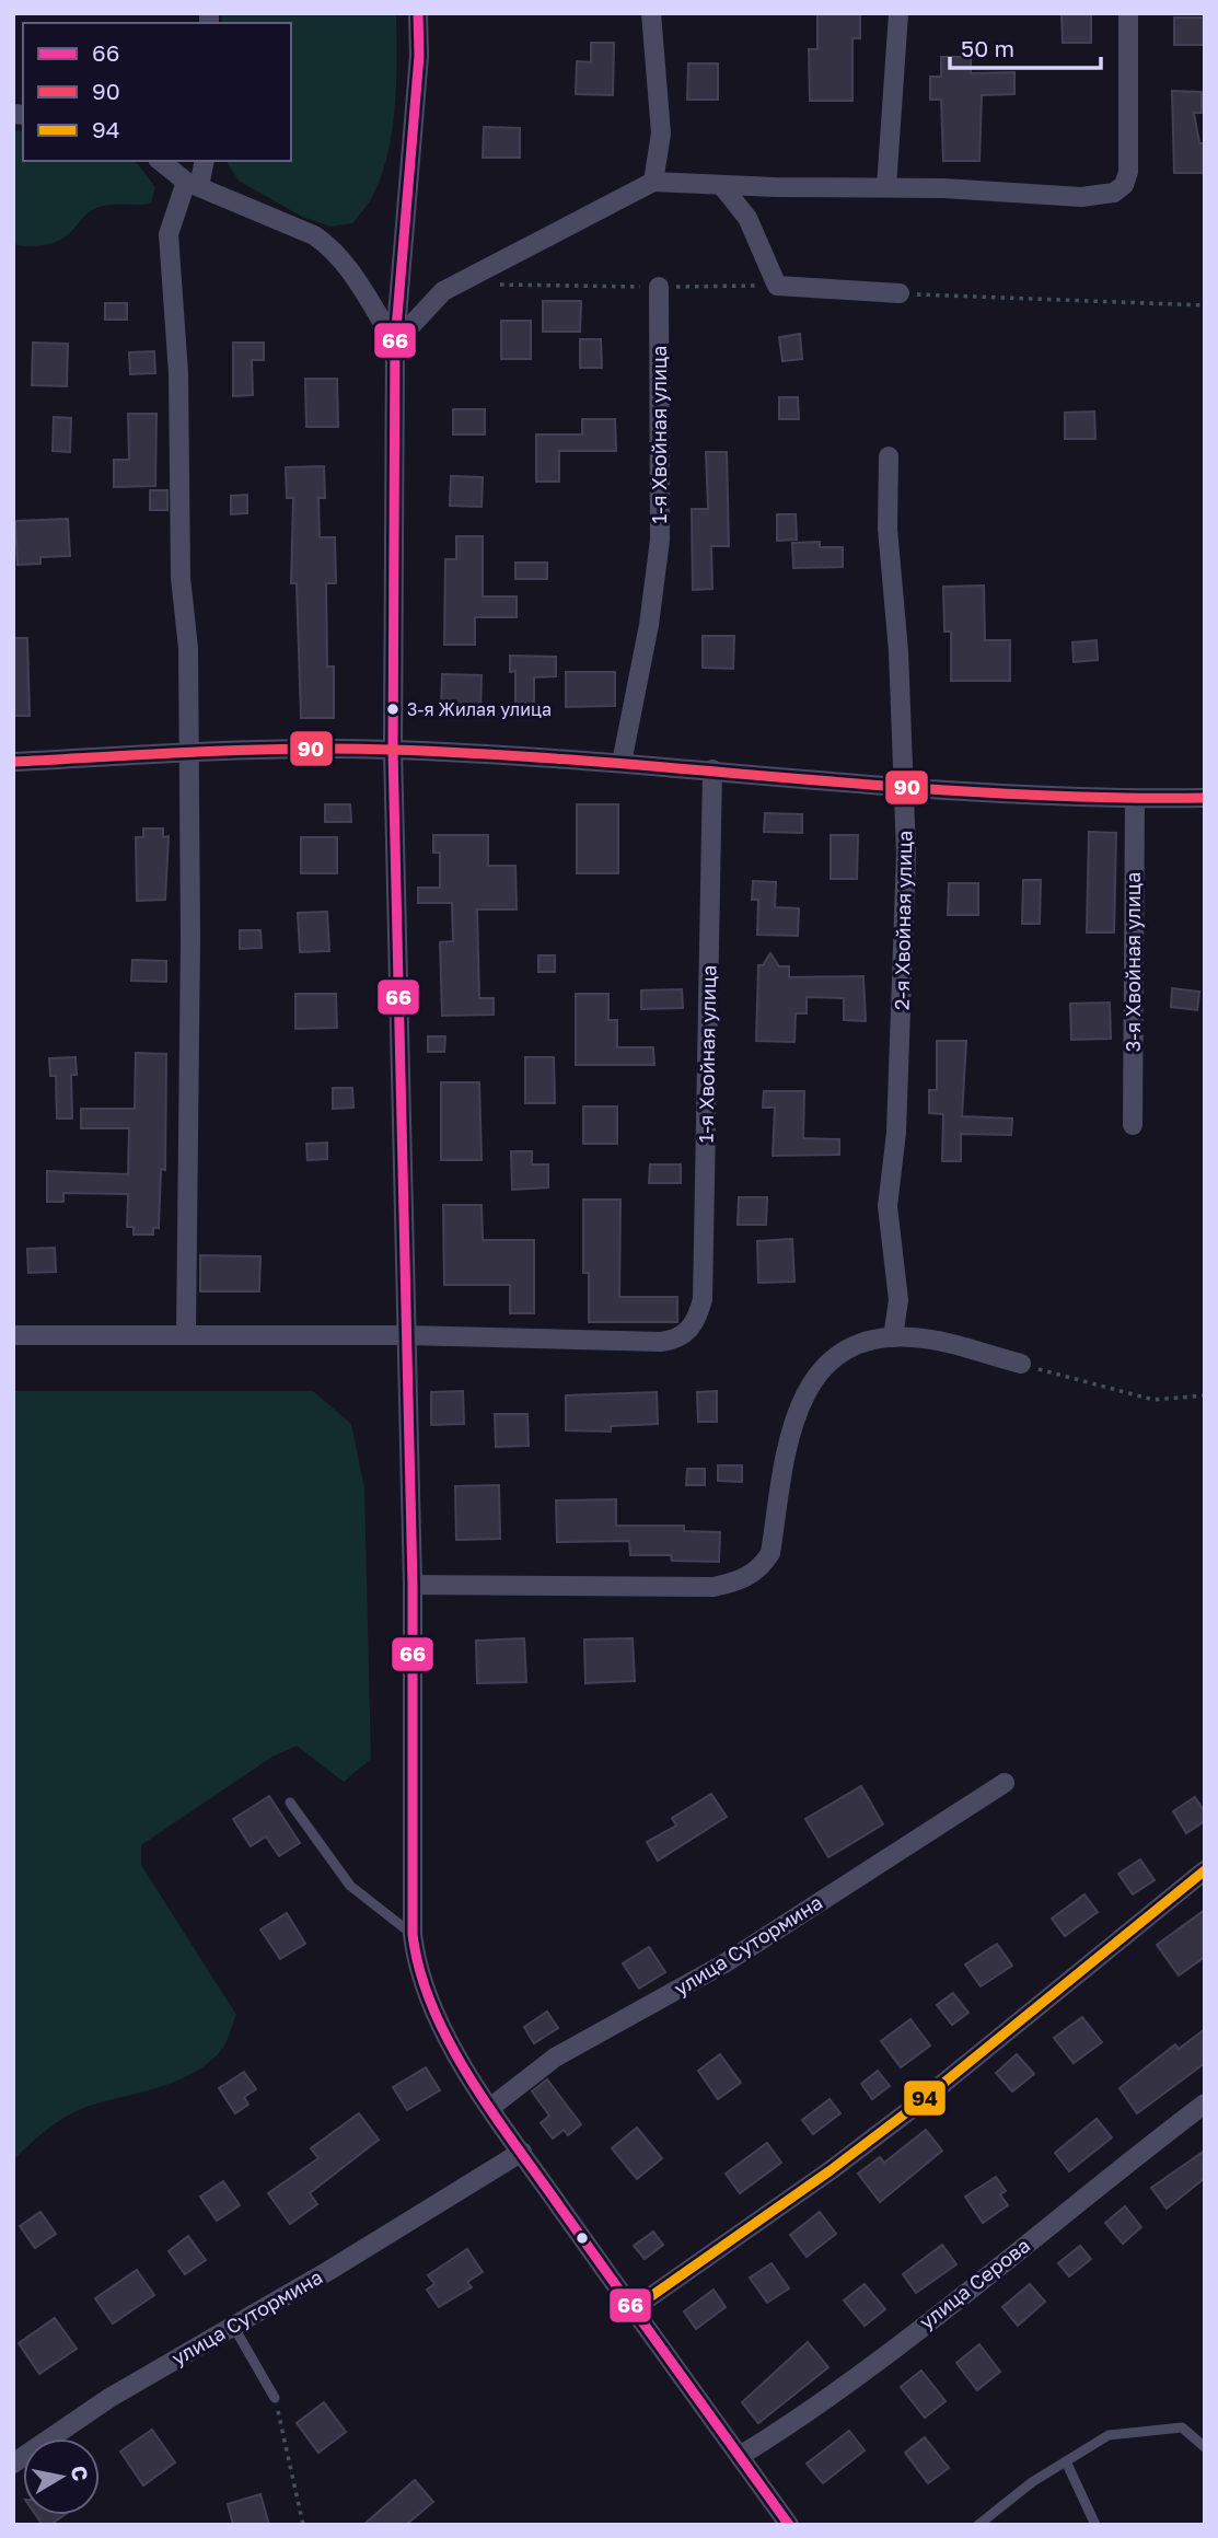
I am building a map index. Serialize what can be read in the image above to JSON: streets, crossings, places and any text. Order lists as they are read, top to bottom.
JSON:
{
  "streets": {
    "street": [
      "1-я Хвойная улица",
      "2-я Хвойная улица",
      "3-я Хвойная улица",
      "улица Сутормина",
      "улица Серова"
    ]
  },
  "places": ["3-я Жилая улица"],
  "lines": ["transit line 66", "transit line 90", "transit line 94"],
  "legend": ["66", "90", "94"],
  "scale_bar": "50 m",
  "north": "right"
}
